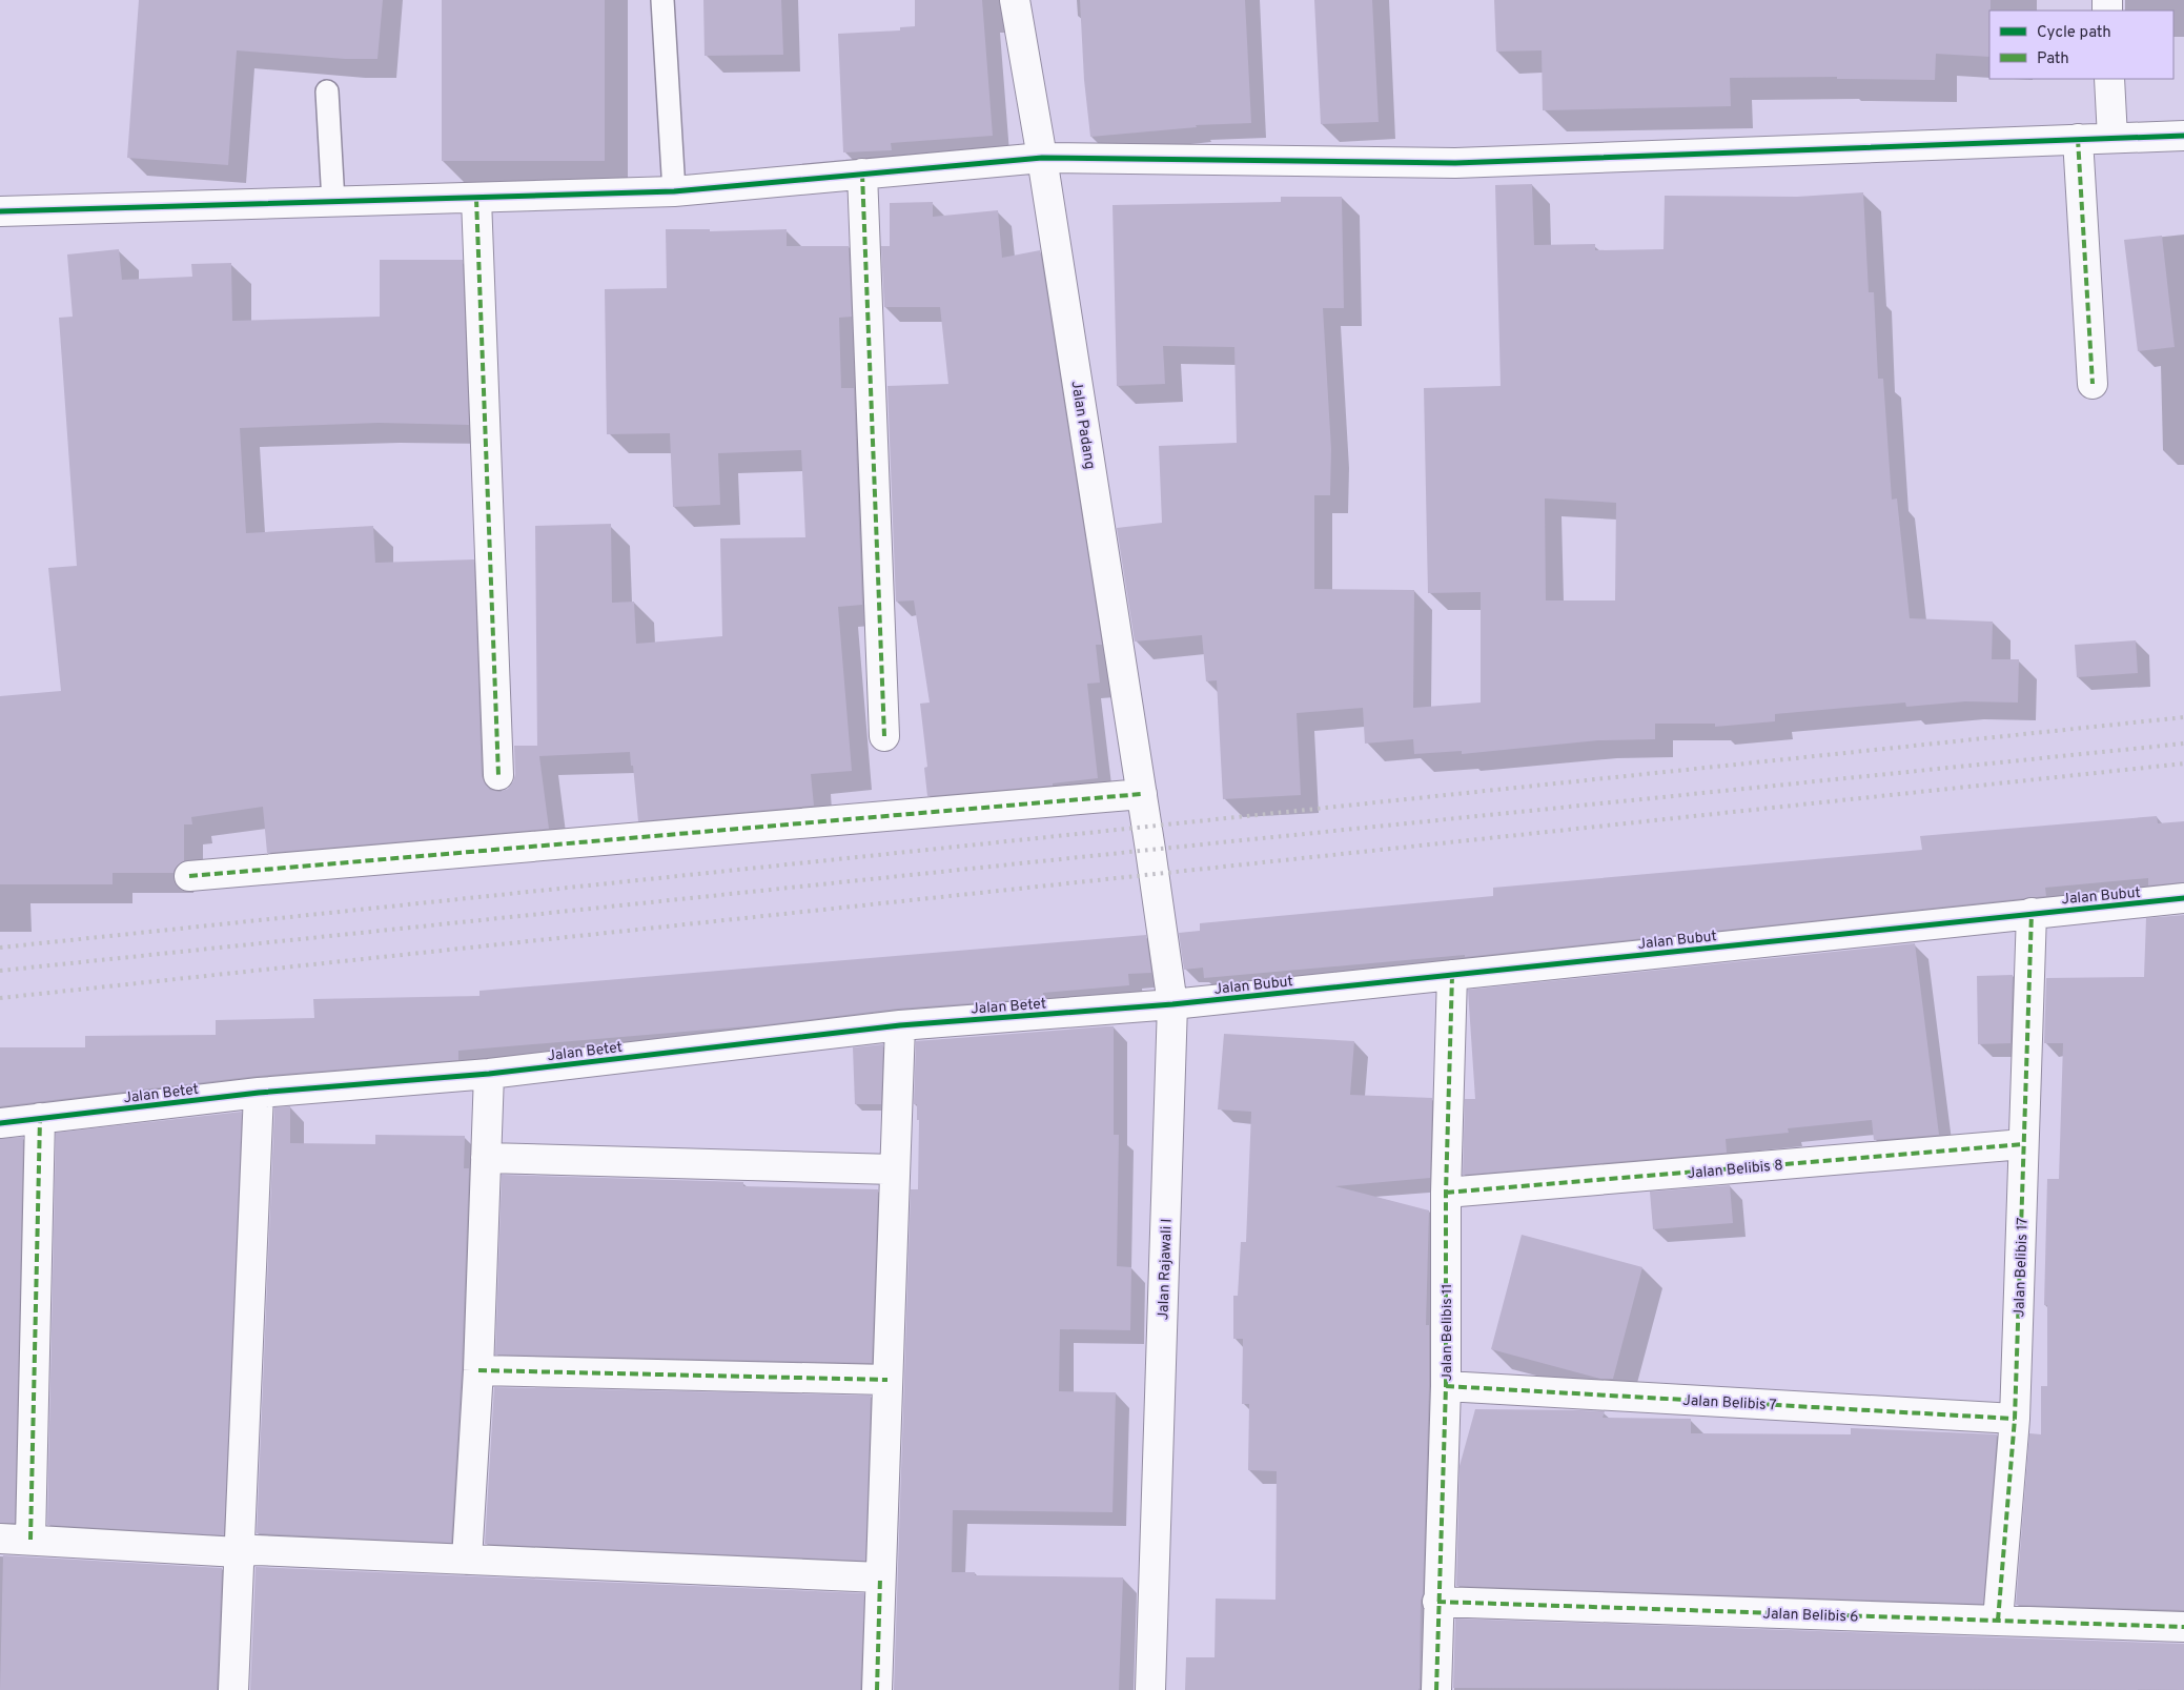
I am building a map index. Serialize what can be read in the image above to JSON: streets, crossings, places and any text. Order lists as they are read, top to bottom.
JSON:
{
  "streets": {
    "street": [
      "Jalan Padang",
      "Jalan Bubut",
      "Jalan Betet",
      "Jalan Belibis 8",
      "Jalan Belibis 17",
      "Jalan Rajawali I",
      "Jalan Belibis 11",
      "Jalan Belibis 7",
      "Jalan Belibis 6"
    ]
  },
  "crossings": [
    ["Jalan Padang", "Jalan Rajawali I"],
    ["Jalan Bubut", "Jalan Betet"],
    ["Jalan Bubut", "Jalan Belibis 17"],
    ["Jalan Bubut", "Jalan Rajawali I"],
    ["Jalan Bubut", "Jalan Belibis 11"],
    ["Jalan Betet", "Jalan Rajawali I"],
    ["Jalan Belibis 8", "Jalan Belibis 17"],
    ["Jalan Belibis 8", "Jalan Belibis 11"],
    ["Jalan Belibis 17", "Jalan Belibis 7"],
    ["Jalan Belibis 17", "Jalan Belibis 6"],
    ["Jalan Belibis 11", "Jalan Belibis 7"],
    ["Jalan Belibis 11", "Jalan Belibis 6"]
  ],
  "legend": ["Cycle path", "Path"]
}
